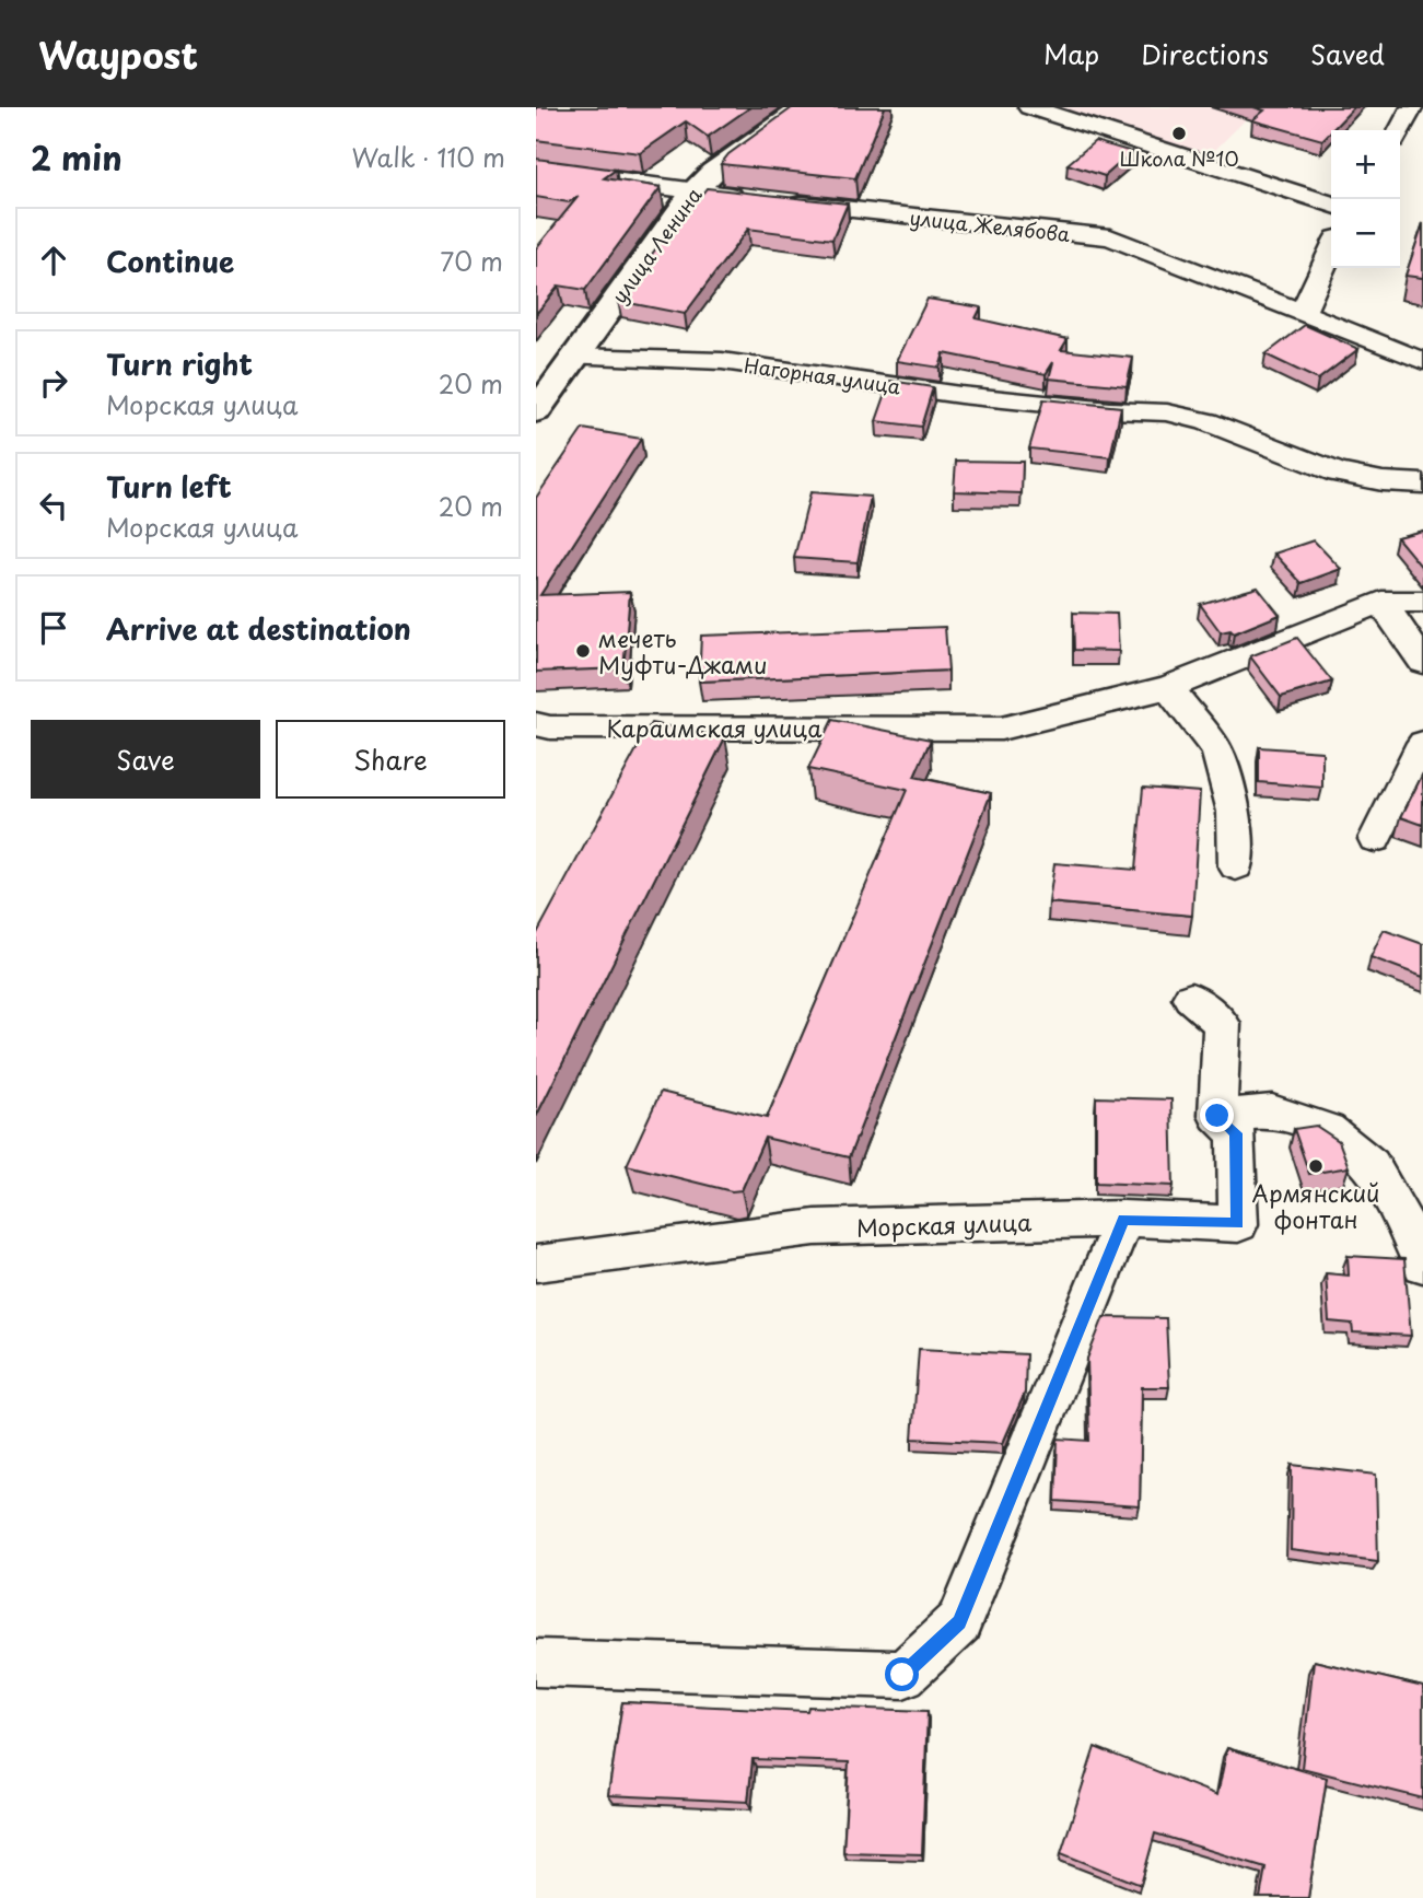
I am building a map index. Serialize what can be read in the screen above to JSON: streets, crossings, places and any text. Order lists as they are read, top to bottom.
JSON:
{
  "streets": {
    "main road": ["улица Ленина"],
    "street": [
      "улица Желябова",
      "Нагорная улица",
      "Караимская улица",
      "Морская улица"
    ]
  },
  "crossings": [
    ["улица Ленина", "Нагорная улица"]
  ],
  "places": ["Школа №10", "мечеть Муфти-Джами", "Армянский фонтан"],
  "page": {
    "header": "Waypost",
    "nav": ["Map", "Directions", "Saved"],
    "heading": ["2 min", "Walk · 110 m"],
    "map_buttons": ["+", "−"],
    "list": [
      ["Continue", "70 m"],
      ["Turn right", "Морская улица", "20 m"],
      ["Turn left", "Морская улица", "20 m"],
      "Arrive at destination"
    ],
    "buttons": ["Save", "Share"]
  }
}
